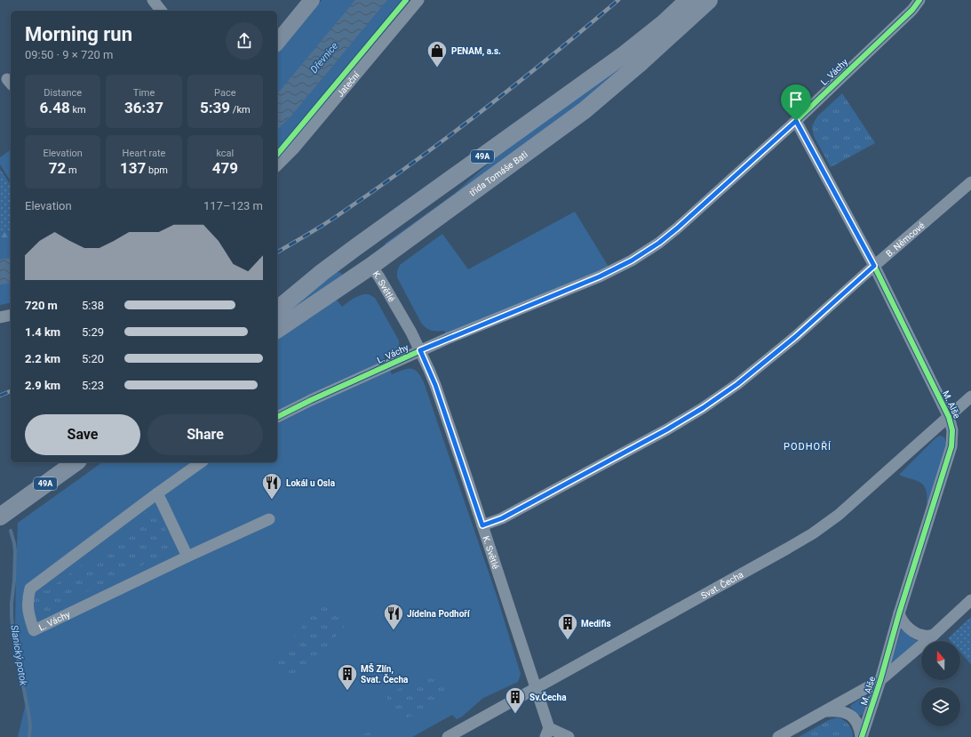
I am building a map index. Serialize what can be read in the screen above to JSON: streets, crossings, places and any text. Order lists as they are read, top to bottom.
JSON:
{
  "streets": {
    "main road": ["49A", "třída Tomáše Bati"],
    "street": [
      "L. Váchy",
      "Jateční",
      "B. Němcové",
      "K. Světlé",
      "M. Alše",
      "Svat. Čecha"
    ]
  },
  "crossings": [
    ["L. Váchy", "K. Světlé"],
    ["L. Váchy", "M. Alše"],
    ["třída Tomáše Bati", "K. Světlé"],
    ["B. Němcové", "K. Světlé"],
    ["B. Němcové", "M. Alše"],
    ["K. Světlé", "Svat. Čecha"],
    ["M. Alše", "Svat. Čecha"]
  ],
  "districts": ["PODHOŘÍ"],
  "water": ["Dřevnice", "Slanický potok"],
  "places": {
    "shop": ["PENAM, a.s."],
    "restaurant": ["Lokál u Osla", "Jídelna Podhoří"],
    "building": ["Medifis", "MŠ Zlín, Svat. Čecha", "Sv.Čecha"]
  },
  "north": "top",
  "page": {
    "heading": ["Morning run", "09:50 · 9 × 720 m"],
    "stats": [
      ["Distance", "6.48 km"],
      ["Time", "36:37"],
      ["Pace", "5:39 /km"],
      ["Elevation", "72 m"],
      ["Heart rate", "137 bpm"],
      ["kcal", "479"]
    ],
    "chart": ["Elevation", "117–123 m"],
    "list": [
      {
        "name": "720 m",
        "note": "5:38"
      },
      {
        "name": "1.4 km",
        "note": "5:29"
      },
      {
        "name": "2.2 km",
        "note": "5:20"
      },
      {
        "name": "2.9 km",
        "note": "5:23"
      }
    ],
    "buttons": ["Save", "Share"]
  }
}
